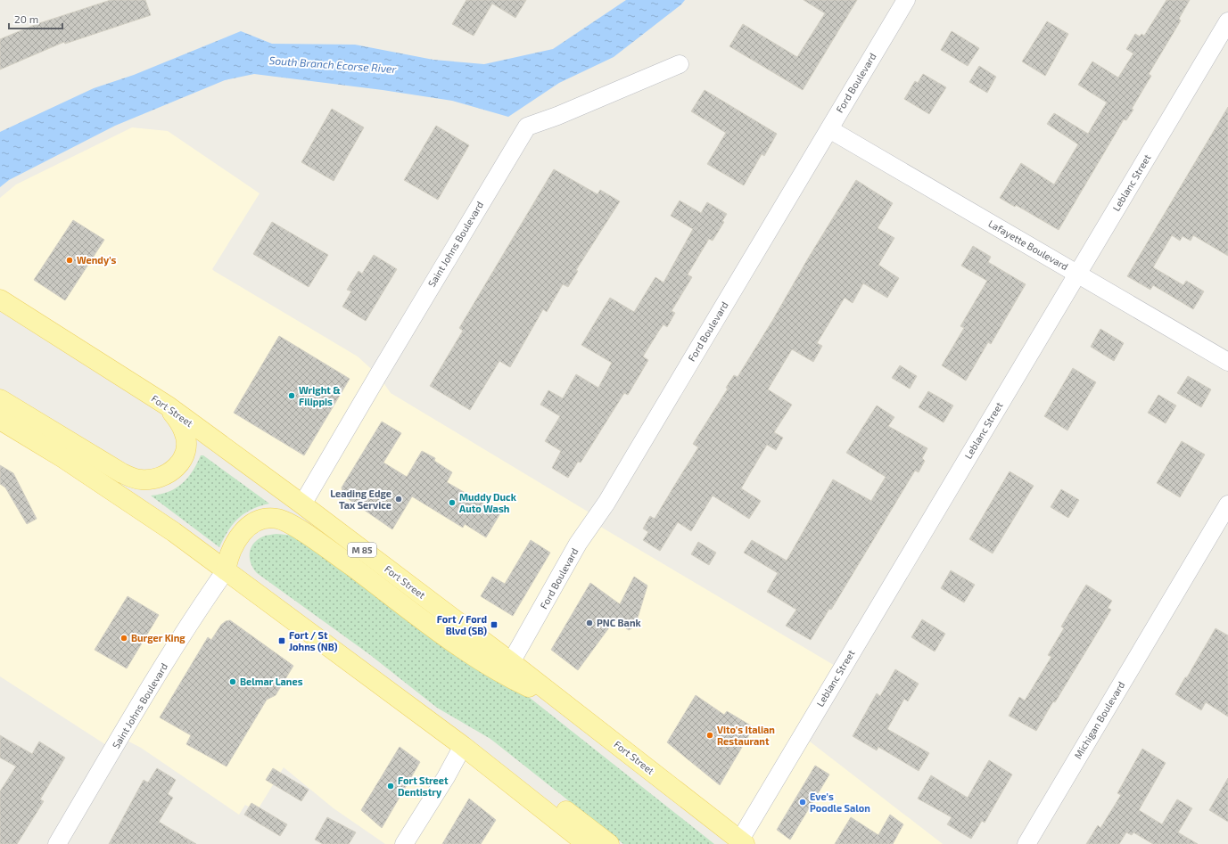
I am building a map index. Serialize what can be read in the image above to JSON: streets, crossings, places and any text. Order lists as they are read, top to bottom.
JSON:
{
  "streets": {
    "main road": ["Fort Street", "M 85"],
    "street": [
      "Ford Boulevard",
      "Leblanc Street",
      "Saint Johns Boulevard",
      "Lafayette Boulevard",
      "Michigan Boulevard"
    ]
  },
  "crossings": [
    ["Ford Boulevard", "Lafayette Boulevard"],
    ["Ford Boulevard", "Fort Street"],
    ["Leblanc Street", "Lafayette Boulevard"],
    ["Leblanc Street", "Fort Street"],
    ["Saint Johns Boulevard", "Fort Street"]
  ],
  "water": ["South Branch Ecorse River"],
  "places": {
    "other": [
      "Wendy's",
      "Wright & Filippis",
      "Leading Edge Tax Service",
      "Muddy Duck Auto Wash",
      "PNC Bank",
      "Burger King",
      "Belmar Lanes",
      "Vito's Italian Restaurant",
      "Fort Street Dentistry",
      "Eve's Poodle Salon"
    ],
    "transit": ["Fort / Ford Blvd (SB)", "Fort / St Johns (NB)"]
  },
  "scale_bar": "20 m"
}
